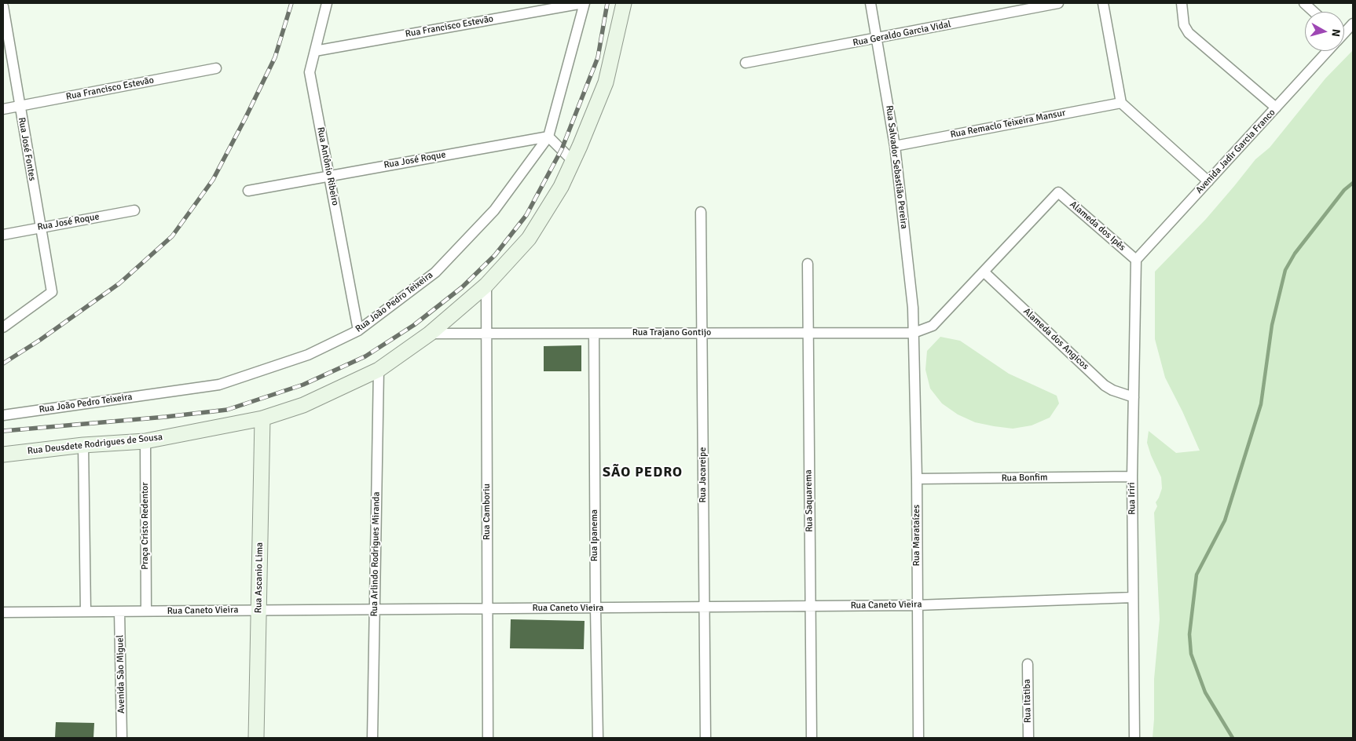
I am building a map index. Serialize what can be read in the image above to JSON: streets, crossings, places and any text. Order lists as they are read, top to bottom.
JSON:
{
  "streets": {
    "street": [
      "Rua Francisco Estevão",
      "Rua Geraldo Garcia Vidal",
      "Rua Remaclo Teixeira Mansur",
      "Rua José Fontes",
      "Avenida Jadir Garcia Franco",
      "Rua José Roque",
      "Rua Antônio Ribeiro",
      "Rua Salvador Sebastião Pereira",
      "Alameda dos Ipês",
      "Rua João Pedro Teixeira",
      "Rua Trajano Gontijo",
      "Alameda dos Angicos",
      "Rua Deusdete Rodrigues de Sousa",
      "Rua Jacareipe",
      "Rua Bonfim",
      "Rua Iriri",
      "Rua Saquarema",
      "Rua Camboriu",
      "Praça Cristo Redentor",
      "Rua Ipanema",
      "Rua Marataízes",
      "Rua Arlindo Rodrigues Miranda",
      "Rua Ascanio Lima",
      "Rua Caneto Vieira",
      "Avenida Sào Miguel",
      "Rua Itatiba"
    ]
  },
  "crossings": [
    ["Rua Francisco Estevão", "Rua José Fontes"],
    ["Rua Francisco Estevão", "Rua Antônio Ribeiro"],
    ["Rua Francisco Estevão", "Rua João Pedro Teixeira"],
    ["Rua Geraldo Garcia Vidal", "Rua Salvador Sebastião Pereira"],
    ["Rua Remaclo Teixeira Mansur", "Rua Salvador Sebastião Pereira"],
    ["Rua José Fontes", "Rua José Roque"],
    ["Avenida Jadir Garcia Franco", "Alameda dos Ipês"],
    ["Avenida Jadir Garcia Franco", "Rua Iriri"],
    ["Rua José Roque", "Rua Antônio Ribeiro"],
    ["Rua José Roque", "Rua João Pedro Teixeira"],
    ["Rua Antônio Ribeiro", "Rua João Pedro Teixeira"],
    ["Rua Salvador Sebastião Pereira", "Rua Trajano Gontijo"],
    ["Rua Salvador Sebastião Pereira", "Rua Marataízes"],
    ["Alameda dos Ipês", "Alameda dos Angicos"],
    ["Alameda dos Ipês", "Rua Iriri"],
    ["Rua Trajano Gontijo", "Rua Deusdete Rodrigues de Sousa"],
    ["Rua Trajano Gontijo", "Rua Jacareipe"],
    ["Rua Trajano Gontijo", "Rua Saquarema"],
    ["Rua Trajano Gontijo", "Rua Camboriu"],
    ["Rua Trajano Gontijo", "Rua Ipanema"],
    ["Rua Trajano Gontijo", "Rua Marataízes"],
    ["Alameda dos Angicos", "Rua Iriri"],
    ["Rua Deusdete Rodrigues de Sousa", "Rua Camboriu"],
    ["Rua Deusdete Rodrigues de Sousa", "Praça Cristo Redentor"],
    ["Rua Deusdete Rodrigues de Sousa", "Rua Arlindo Rodrigues Miranda"],
    ["Rua Deusdete Rodrigues de Sousa", "Rua Ascanio Lima"],
    ["Rua Jacareipe", "Rua Caneto Vieira"],
    ["Rua Bonfim", "Rua Iriri"],
    ["Rua Bonfim", "Rua Marataízes"],
    ["Rua Iriri", "Rua Caneto Vieira"],
    ["Rua Saquarema", "Rua Caneto Vieira"],
    ["Rua Camboriu", "Rua Caneto Vieira"],
    ["Praça Cristo Redentor", "Rua Caneto Vieira"],
    ["Rua Ipanema", "Rua Caneto Vieira"],
    ["Rua Marataízes", "Rua Caneto Vieira"],
    ["Rua Arlindo Rodrigues Miranda", "Rua Caneto Vieira"],
    ["Rua Ascanio Lima", "Rua Caneto Vieira"],
    ["Rua Caneto Vieira", "Avenida Sào Miguel"]
  ],
  "districts": ["SÃO PEDRO"],
  "north": "right"
}
